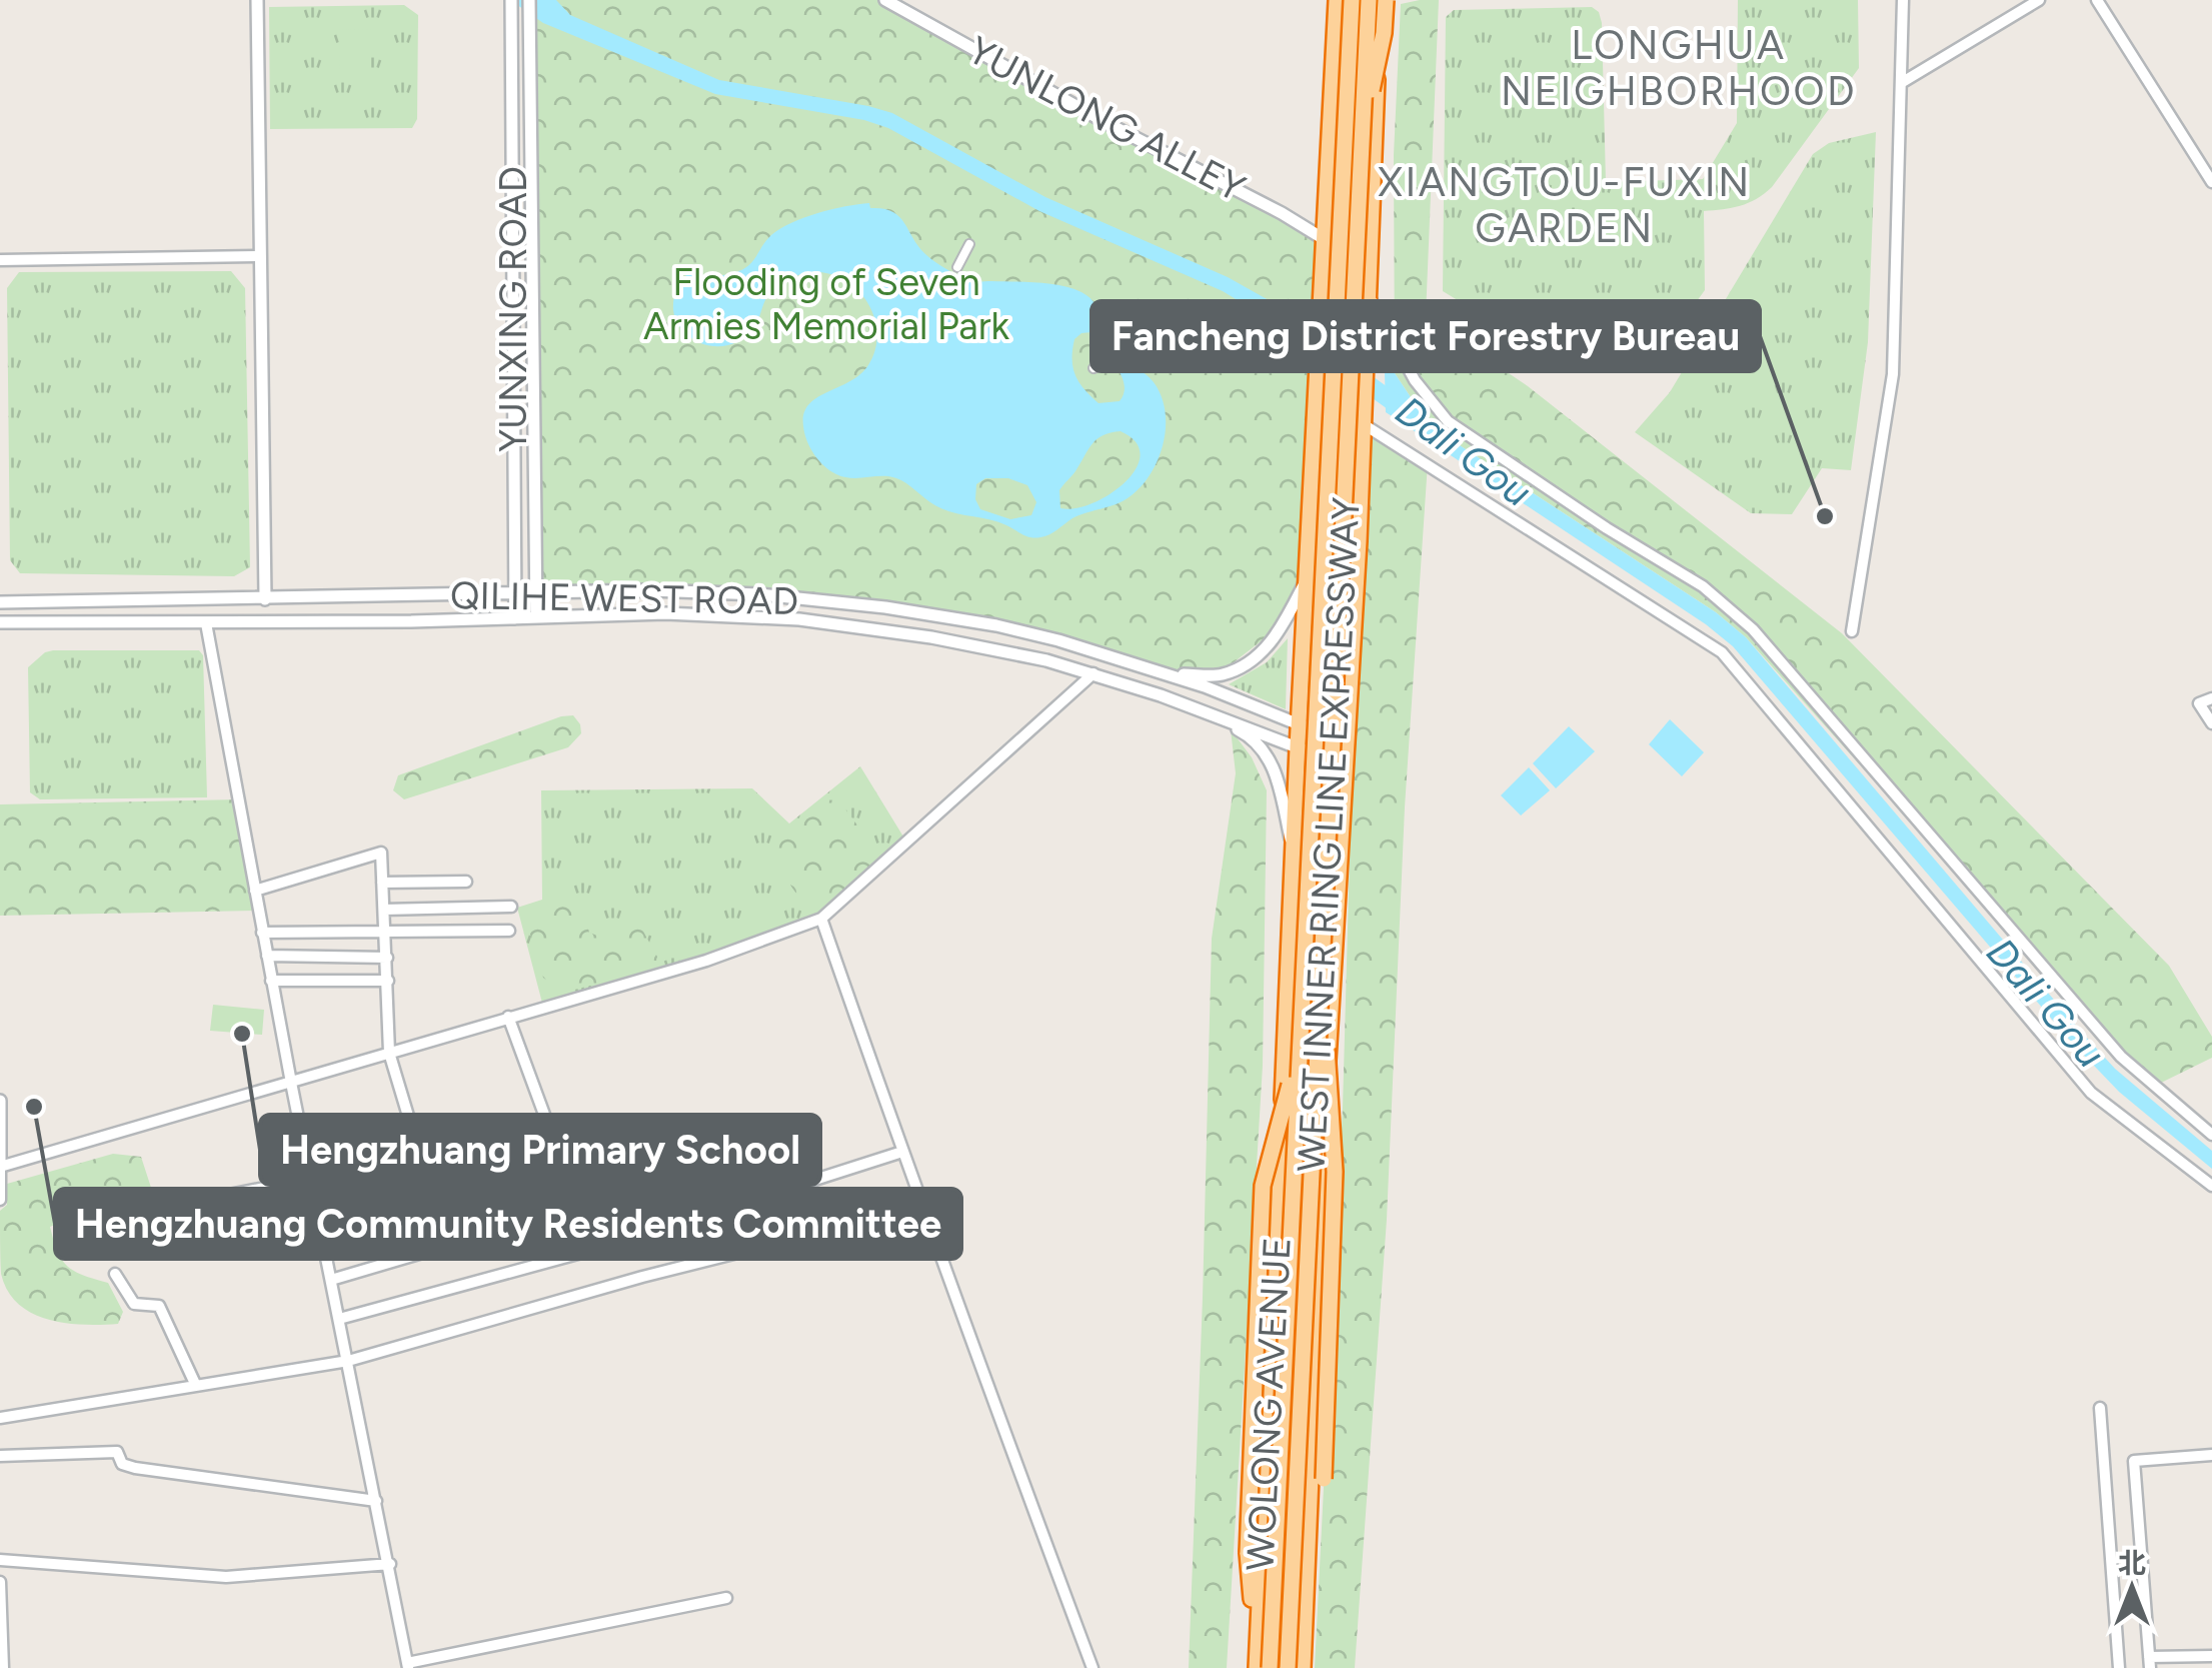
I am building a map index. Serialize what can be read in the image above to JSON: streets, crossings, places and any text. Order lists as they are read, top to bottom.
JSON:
{
  "streets": {
    "highway": ["WEST INNER RING LINE EXPRESSWAY", "WOLONG AVENUE"],
    "street": ["YUNLONG ALLEY", "YUNXING ROAD", "QILIHE WEST ROAD"]
  },
  "crossings": [
    ["YUNLONG ALLEY", "WOLONG AVENUE"],
    ["YUNXING ROAD", "QILIHE WEST ROAD"],
    ["QILIHE WEST ROAD", "WOLONG AVENUE"],
    ["WEST INNER RING LINE EXPRESSWAY", "WOLONG AVENUE"]
  ],
  "districts": ["LONGHUA NEIGHBORHOOD", "XIANGTOU-FUXIN GARDEN"],
  "water": ["Dali Gou"],
  "parks": ["Flooding of Seven Armies Memorial Park"],
  "places": ["Fancheng District Forestry Bureau", "Hengzhuang Primary School", "Hengzhuang Community Residents Committee"],
  "north": "top"
}
